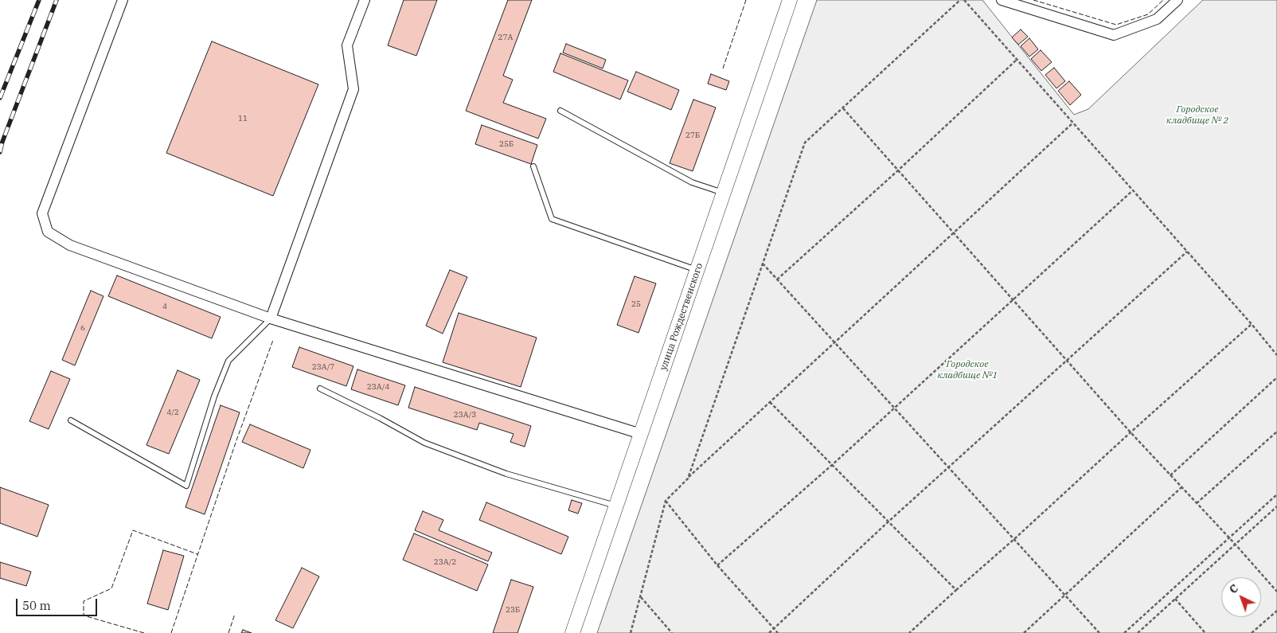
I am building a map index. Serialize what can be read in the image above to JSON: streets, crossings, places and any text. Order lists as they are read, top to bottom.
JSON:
{
  "streets": {
    "main road": ["улица Рождественского"]
  },
  "parks": ["Городское кладбище № 2", "Городское кладбище №1"],
  "house_numbers": [
    "27А",
    "11",
    "27Б",
    "25Б",
    "25",
    "4",
    "6",
    "23А/7",
    "23А/4",
    "4/2",
    "23А/3",
    "23А/2",
    "23Б"
  ],
  "scale_bar": "50 m",
  "north": "top left"
}
